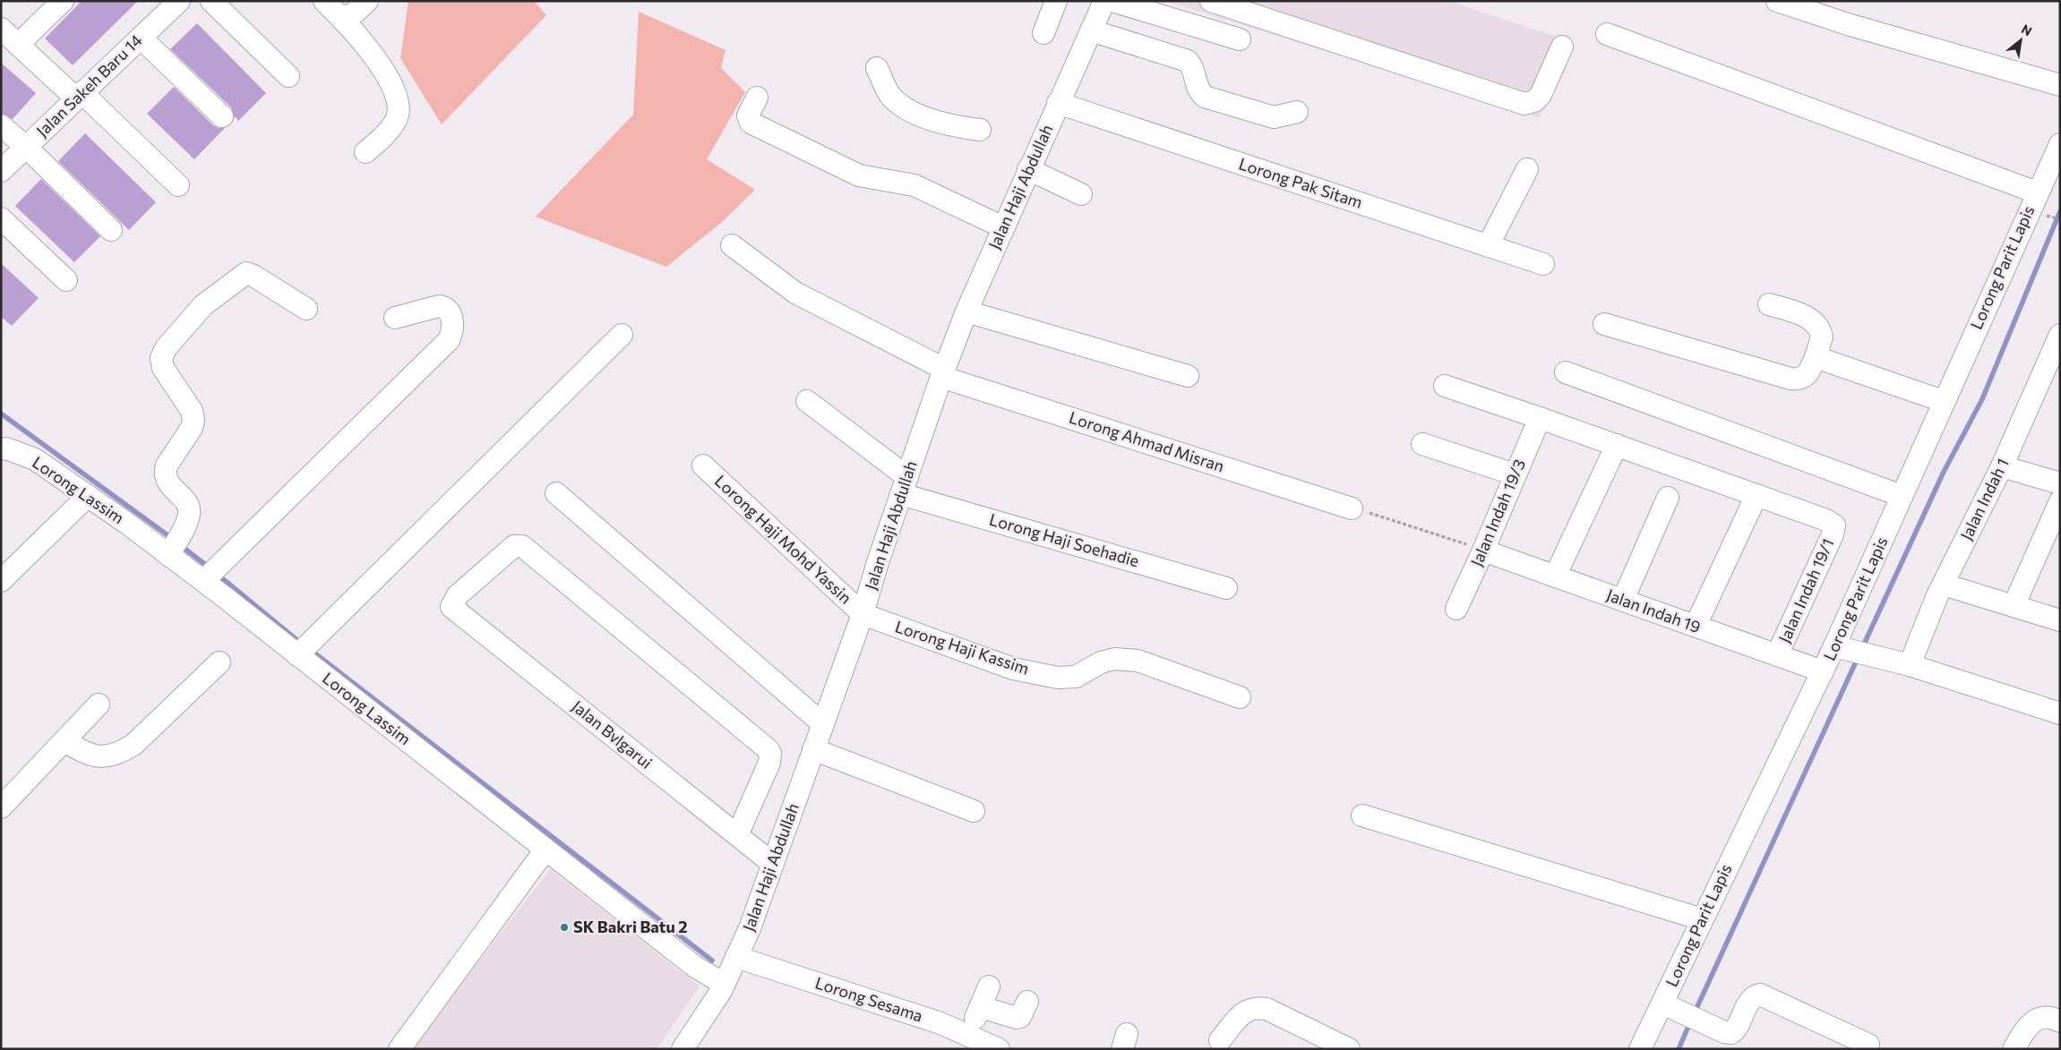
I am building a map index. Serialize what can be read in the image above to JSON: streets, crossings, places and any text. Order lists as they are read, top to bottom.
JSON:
{
  "streets": {
    "street": [
      "Jalan Sakeh Baru 14",
      "Lorong Pak Sitam",
      "Jalan Haji Abdullah",
      "Lorong Parit Lapis",
      "Lorong Ahmad Misran",
      "Lorong Lassim",
      "Jalan Indah 1",
      "Jalan Indah 19/3",
      "Lorong Haji Mohd Yassin",
      "Lorong Haji Soehadie",
      "Jalan Indah 19/1",
      "Jalan Indah 19",
      "Lorong Haji Kassim",
      "Jalan Bvlgarui",
      "Lorong Sesama"
    ]
  },
  "crossings": [
    ["Lorong Pak Sitam", "Jalan Haji Abdullah"],
    ["Jalan Haji Abdullah", "Lorong Ahmad Misran"],
    ["Jalan Haji Abdullah", "Lorong Lassim"],
    ["Jalan Haji Abdullah", "Lorong Haji Mohd Yassin"],
    ["Jalan Haji Abdullah", "Lorong Haji Soehadie"],
    ["Jalan Haji Abdullah", "Lorong Haji Kassim"],
    ["Jalan Haji Abdullah", "Jalan Bvlgarui"],
    ["Jalan Haji Abdullah", "Lorong Sesama"],
    ["Lorong Parit Lapis", "Jalan Indah 19"],
    ["Jalan Indah 19/3", "Jalan Indah 19"],
    ["Lorong Haji Mohd Yassin", "Lorong Haji Kassim"],
    ["Jalan Indah 19/1", "Jalan Indah 19"]
  ],
  "places": ["SK Bakri Batu 2"],
  "north": "top right"
}
